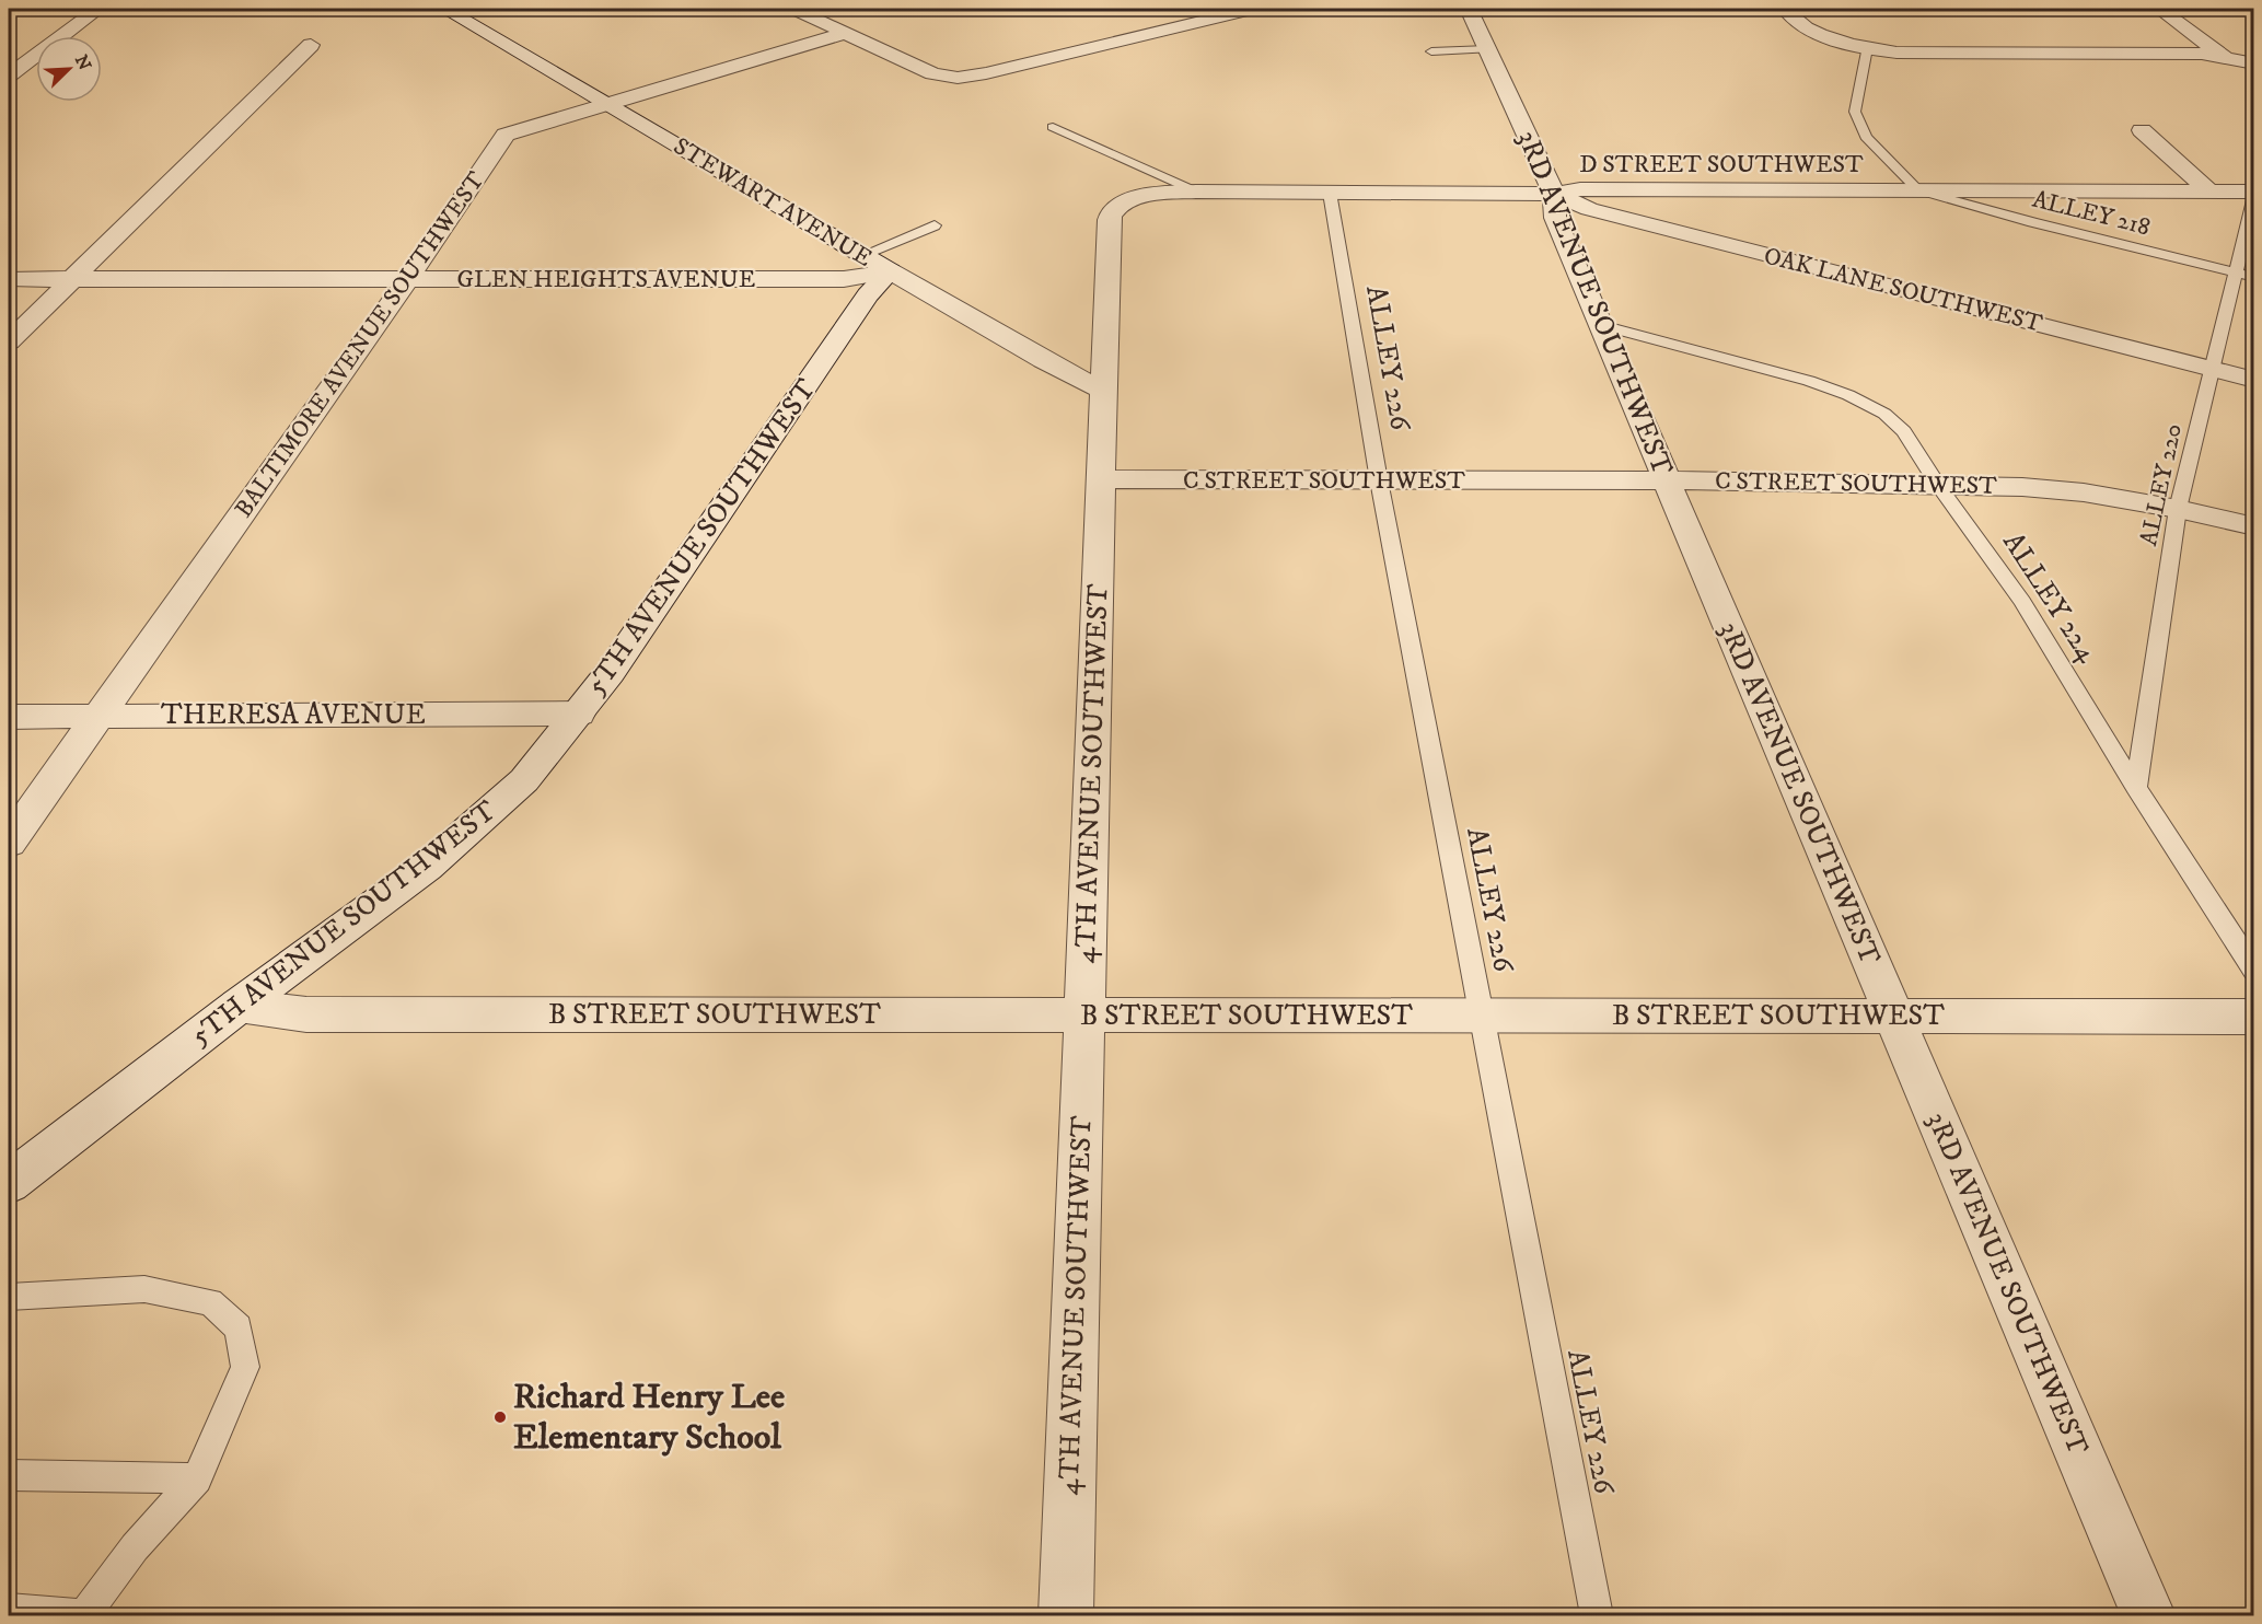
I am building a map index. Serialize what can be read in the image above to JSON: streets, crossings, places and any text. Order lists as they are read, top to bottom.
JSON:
{
  "streets": {
    "street": [
      "D STREET SOUTHWEST",
      "STEWART AVENUE",
      "GLEN HEIGHTS AVENUE",
      "OAK LANE SOUTHWEST",
      "3RD AVENUE SOUTHWEST",
      "BALTIMORE AVENUE SOUTHWEST",
      "C STREET SOUTHWEST",
      "5TH AVENUE SOUTHWEST",
      "THERESA AVENUE",
      "4TH AVENUE SOUTHWEST",
      "B STREET SOUTHWEST"
    ],
    "lane": [
      "ALLEY 218",
      "ALLEY 226",
      "ALLEY 220",
      "ALLEY 224"
    ]
  },
  "crossings": [
    ["D STREET SOUTHWEST", "ALLEY 218"],
    ["D STREET SOUTHWEST", "OAK LANE SOUTHWEST"],
    ["D STREET SOUTHWEST", "3RD AVENUE SOUTHWEST"],
    ["D STREET SOUTHWEST", "ALLEY 226"],
    ["D STREET SOUTHWEST", "ALLEY 220"],
    ["D STREET SOUTHWEST", "4TH AVENUE SOUTHWEST"],
    ["STEWART AVENUE", "GLEN HEIGHTS AVENUE"],
    ["STEWART AVENUE", "BALTIMORE AVENUE SOUTHWEST"],
    ["STEWART AVENUE", "5TH AVENUE SOUTHWEST"],
    ["STEWART AVENUE", "4TH AVENUE SOUTHWEST"],
    ["ALLEY 218", "ALLEY 220"],
    ["GLEN HEIGHTS AVENUE", "BALTIMORE AVENUE SOUTHWEST"],
    ["GLEN HEIGHTS AVENUE", "5TH AVENUE SOUTHWEST"],
    ["OAK LANE SOUTHWEST", "3RD AVENUE SOUTHWEST"],
    ["OAK LANE SOUTHWEST", "ALLEY 220"],
    ["3RD AVENUE SOUTHWEST", "C STREET SOUTHWEST"],
    ["3RD AVENUE SOUTHWEST", "ALLEY 224"],
    ["3RD AVENUE SOUTHWEST", "B STREET SOUTHWEST"],
    ["BALTIMORE AVENUE SOUTHWEST", "THERESA AVENUE"],
    ["ALLEY 226", "C STREET SOUTHWEST"],
    ["ALLEY 226", "B STREET SOUTHWEST"],
    ["C STREET SOUTHWEST", "ALLEY 220"],
    ["C STREET SOUTHWEST", "ALLEY 224"],
    ["C STREET SOUTHWEST", "4TH AVENUE SOUTHWEST"],
    ["ALLEY 220", "ALLEY 224"],
    ["5TH AVENUE SOUTHWEST", "THERESA AVENUE"],
    ["5TH AVENUE SOUTHWEST", "B STREET SOUTHWEST"],
    ["4TH AVENUE SOUTHWEST", "B STREET SOUTHWEST"]
  ],
  "places": ["Richard Henry Lee Elementary School"],
  "north": "top right"
}
